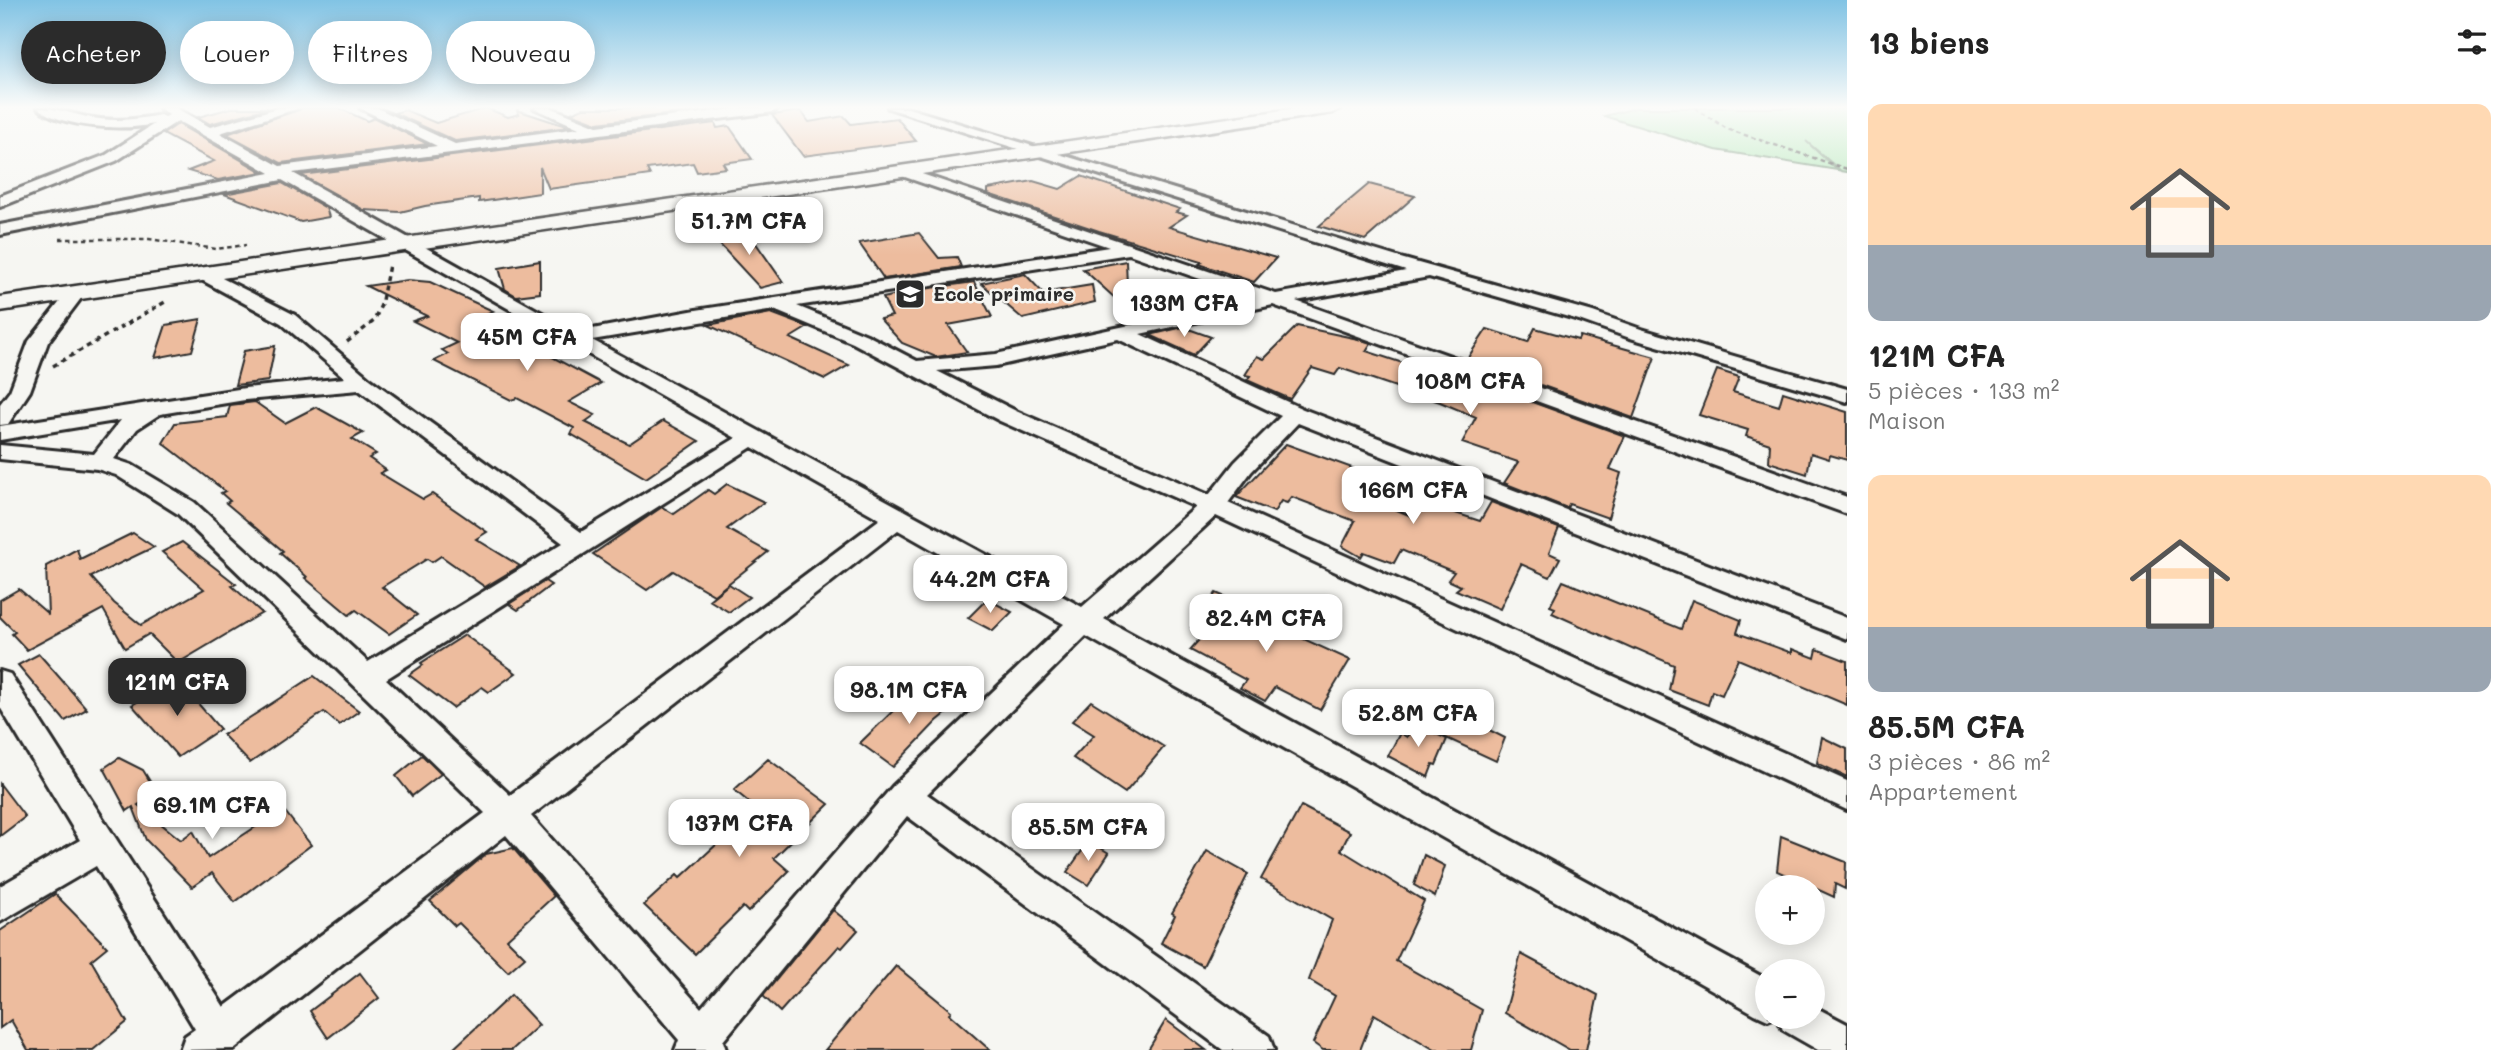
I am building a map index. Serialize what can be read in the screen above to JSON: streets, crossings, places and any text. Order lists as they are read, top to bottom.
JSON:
{
  "places": {
    "school or university": ["Ecole primaire"]
  },
  "page": {
    "heading": "13 biens",
    "chip": [
      "Acheter",
      "Louer",
      "Filtres",
      "Nouveau"
    ],
    "list": [
      {
        "name": "121M CFA",
        "note": "5 pièces · 133 m² · Maison"
      },
      {
        "name": "85.5M CFA",
        "note": "3 pièces · 86 m² · Appartement"
      }
    ],
    "price": [
      "51.7M CFA",
      "133M CFA",
      "45M CFA",
      "108M CFA",
      "166M CFA",
      "44.2M CFA",
      "82.4M CFA",
      "121M CFA",
      "98.1M CFA",
      "52.8M CFA",
      "69.1M CFA",
      "137M CFA",
      "85.5M CFA"
    ],
    "map_buttons": ["+", "−"]
  }
}
